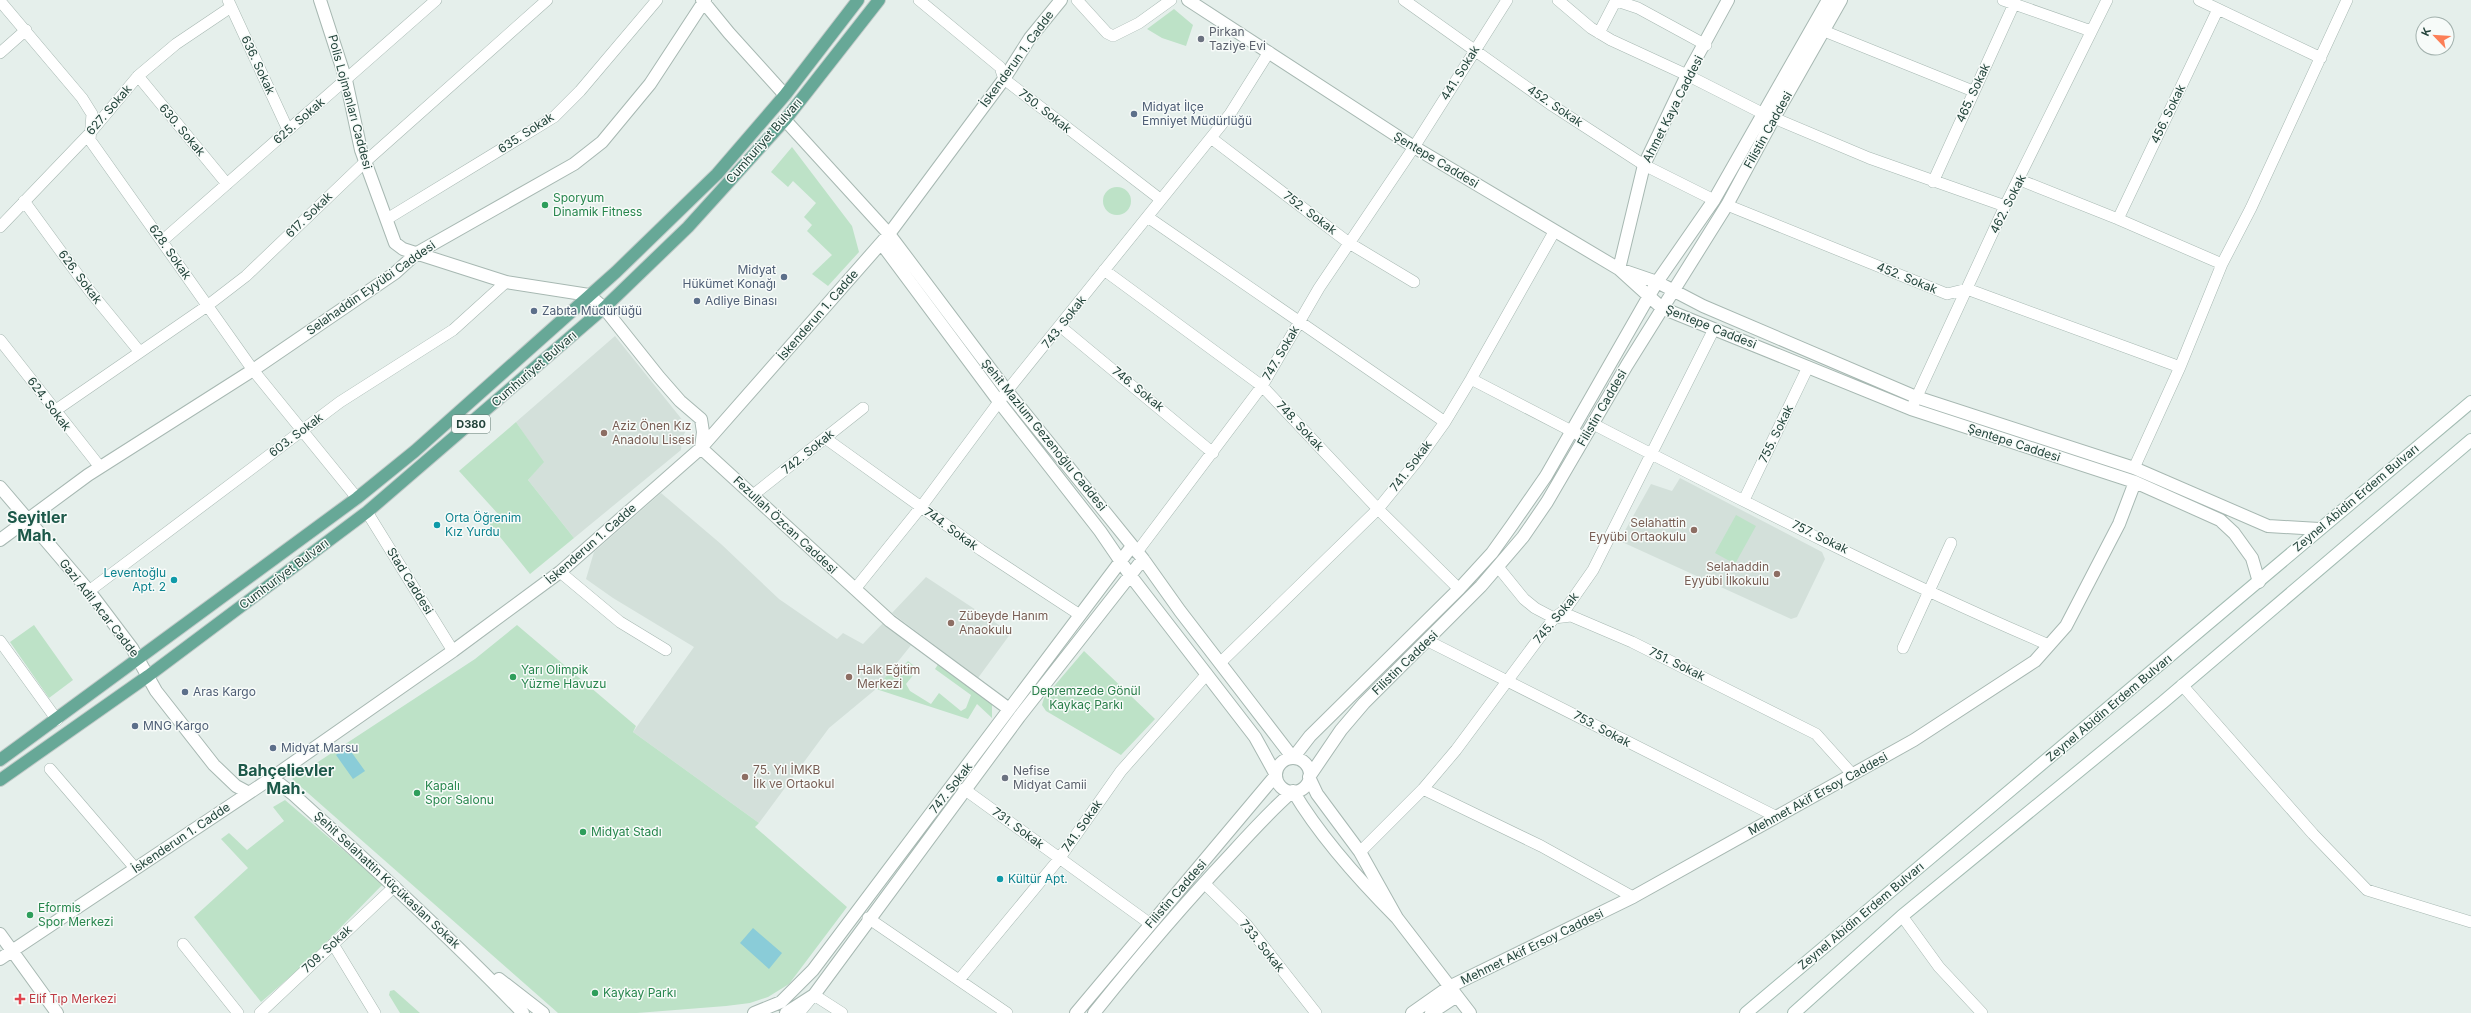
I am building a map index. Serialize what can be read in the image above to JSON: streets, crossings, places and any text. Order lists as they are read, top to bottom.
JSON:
{
  "streets": {
    "main road": ["Cumhuriyet Bulvarı", "D380"],
    "street": [
      "İskenderun 1. Cadde",
      "636. Sokak",
      "441. Sokak",
      "465. Sokak",
      "Polis Lojmanları Caddesi",
      "452. Sokak",
      "Ahmet Kaya Caddesi",
      "627. Sokak",
      "750. Sokak",
      "456. Sokak",
      "625. Sokak",
      "630. Sokak",
      "Filistin Caddesi",
      "635. Sokak",
      "Şentepe Caddesi",
      "462. Sokak",
      "752. Sokak",
      "617. Sokak",
      "628. Sokak",
      "626. Sokak",
      "Selahaddin Eyyübi Caddesi",
      "743. Sokak",
      "747. Sokak",
      "746. Sokak",
      "624. Sokak",
      "748. Sokak",
      "755. Sokak",
      "603. Sokak",
      "Şehit Mazlum Gezenoğlu Caddesi",
      "742. Sokak",
      "741. Sokak",
      "Zeynel Abidin Erdem Bulvarı",
      "Fezullah Özcan Caddesi",
      "744. Sokak",
      "757. Sokak",
      "Stad Caddesi",
      "Gazi Adil Acar Cadde",
      "745. Sokak",
      "751. Sokak",
      "753. Sokak",
      "Mehmet Akif Ersoy Caddesi",
      "731. Sokak",
      "Şehit Selahattin Küçükaslan Sokak",
      "733. Sokak",
      "709. Sokak"
    ]
  },
  "crossings": [
    ["İskenderun 1. Cadde", "750. Sokak"],
    ["İskenderun 1. Cadde", "Şehit Mazlum Gezenoğlu Caddesi"],
    ["İskenderun 1. Cadde", "Fezullah Özcan Caddesi"],
    ["İskenderun 1. Cadde", "Stad Caddesi"],
    ["İskenderun 1. Cadde", "Şehit Selahattin Küçükaslan Sokak"],
    ["636. Sokak", "627. Sokak"],
    ["636. Sokak", "625. Sokak"],
    ["441. Sokak", "452. Sokak"],
    ["441. Sokak", "Şentepe Caddesi"],
    ["441. Sokak", "747. Sokak"],
    ["Polis Lojmanları Caddesi", "625. Sokak"],
    ["Polis Lojmanları Caddesi", "635. Sokak"],
    ["Polis Lojmanları Caddesi", "Cumhuriyet Bulvarı"],
    ["Polis Lojmanları Caddesi", "617. Sokak"],
    ["Polis Lojmanları Caddesi", "Selahaddin Eyyübi Caddesi"],
    ["Polis Lojmanları Caddesi", "603. Sokak"],
    ["452. Sokak", "Ahmet Kaya Caddesi"],
    ["452. Sokak", "Filistin Caddesi"],
    ["452. Sokak", "462. Sokak"],
    ["Ahmet Kaya Caddesi", "Şentepe Caddesi"],
    ["627. Sokak", "630. Sokak"],
    ["627. Sokak", "628. Sokak"],
    ["627. Sokak", "626. Sokak"],
    ["750. Sokak", "743. Sokak"],
    ["625. Sokak", "630. Sokak"],
    ["625. Sokak", "628. Sokak"],
    ["Filistin Caddesi", "Şentepe Caddesi"],
    ["Filistin Caddesi", "748. Sokak"],
    ["Filistin Caddesi", "Şehit Mazlum Gezenoğlu Caddesi"],
    ["Filistin Caddesi", "757. Sokak"],
    ["Filistin Caddesi", "753. Sokak"],
    ["Filistin Caddesi", "731. Sokak"],
    ["Filistin Caddesi", "733. Sokak"],
    ["Cumhuriyet Bulvarı", "628. Sokak"],
    ["Cumhuriyet Bulvarı", "Şehit Mazlum Gezenoğlu Caddesi"],
    ["Cumhuriyet Bulvarı", "Stad Caddesi"],
    ["Cumhuriyet Bulvarı", "Gazi Adil Acar Cadde"],
    ["Şentepe Caddesi", "462. Sokak"],
    ["Şentepe Caddesi", "743. Sokak"],
    ["Şentepe Caddesi", "747. Sokak"],
    ["Şentepe Caddesi", "755. Sokak"],
    ["Şentepe Caddesi", "741. Sokak"],
    ["Şentepe Caddesi", "Zeynel Abidin Erdem Bulvarı"],
    ["Şentepe Caddesi", "745. Sokak"],
    ["Şentepe Caddesi", "Mehmet Akif Ersoy Caddesi"],
    ["752. Sokak", "743. Sokak"],
    ["752. Sokak", "747. Sokak"],
    ["617. Sokak", "628. Sokak"],
    ["617. Sokak", "626. Sokak"],
    ["617. Sokak", "624. Sokak"],
    ["628. Sokak", "Selahaddin Eyyübi Caddesi"],
    ["628. Sokak", "603. Sokak"],
    ["Selahaddin Eyyübi Caddesi", "624. Sokak"],
    ["Selahaddin Eyyübi Caddesi", "Gazi Adil Acar Cadde"],
    ["743. Sokak", "746. Sokak"],
    ["743. Sokak", "748. Sokak"],
    ["743. Sokak", "Şehit Mazlum Gezenoğlu Caddesi"],
    ["743. Sokak", "Fezullah Özcan Caddesi"],
    ["743. Sokak", "744. Sokak"],
    ["747. Sokak", "746. Sokak"],
    ["747. Sokak", "748. Sokak"],
    ["747. Sokak", "Şehit Mazlum Gezenoğlu Caddesi"],
    ["747. Sokak", "Fezullah Özcan Caddesi"],
    ["747. Sokak", "744. Sokak"],
    ["748. Sokak", "741. Sokak"],
    ["755. Sokak", "757. Sokak"],
    ["603. Sokak", "Gazi Adil Acar Cadde"],
    ["Şehit Mazlum Gezenoğlu Caddesi", "741. Sokak"],
    ["742. Sokak", "Fezullah Özcan Caddesi"],
    ["742. Sokak", "744. Sokak"],
    ["741. Sokak", "731. Sokak"],
    ["757. Sokak", "745. Sokak"],
    ["757. Sokak", "Mehmet Akif Ersoy Caddesi"],
    ["745. Sokak", "751. Sokak"],
    ["745. Sokak", "753. Sokak"],
    ["751. Sokak", "Mehmet Akif Ersoy Caddesi"],
    ["753. Sokak", "Mehmet Akif Ersoy Caddesi"],
    ["Şehit Selahattin Küçükaslan Sokak", "709. Sokak"]
  ],
  "districts": ["Seyitler Mah.", "Bahçelievler Mah."],
  "parks": ["Depremzede Gönül Kaykaç Parkı"],
  "places": {
    "other": [
      "Pirkan Taziye Evi",
      "Midyat İlçe Emniyet Müdürlüğü",
      "Sporyum Dinamik Fitness",
      "Midyat Hükümet Konağı",
      "Adliye Binası",
      "Zabıta Müdürlüğü",
      "Aziz Önen Kız Anadolu Lisesi",
      "Orta Öğrenim Kız Yurdu",
      "Selahattin Eyyübi Ortaokulu",
      "Selahaddin Eyyübi İlkokulu",
      "Leventoğlu Apt. 2",
      "Zübeyde Hanım Anaokulu",
      "Yarı Olimpik Yüzme Havuzu",
      "Halk Eğitim Merkezi",
      "Aras Kargo",
      "MNG Kargo",
      "Midyat Marsu",
      "75. Yıl İMKB İlk ve Ortaokul",
      "Nefise Midyat Camii",
      "Kapalı Spor Salonu",
      "Midyat Stadı",
      "Kültür Apt.",
      "Eformis Spor Merkezi",
      "Kaykay Parkı"
    ],
    "health": ["Elif Tıp Merkezi"]
  },
  "north": "top left"
}
